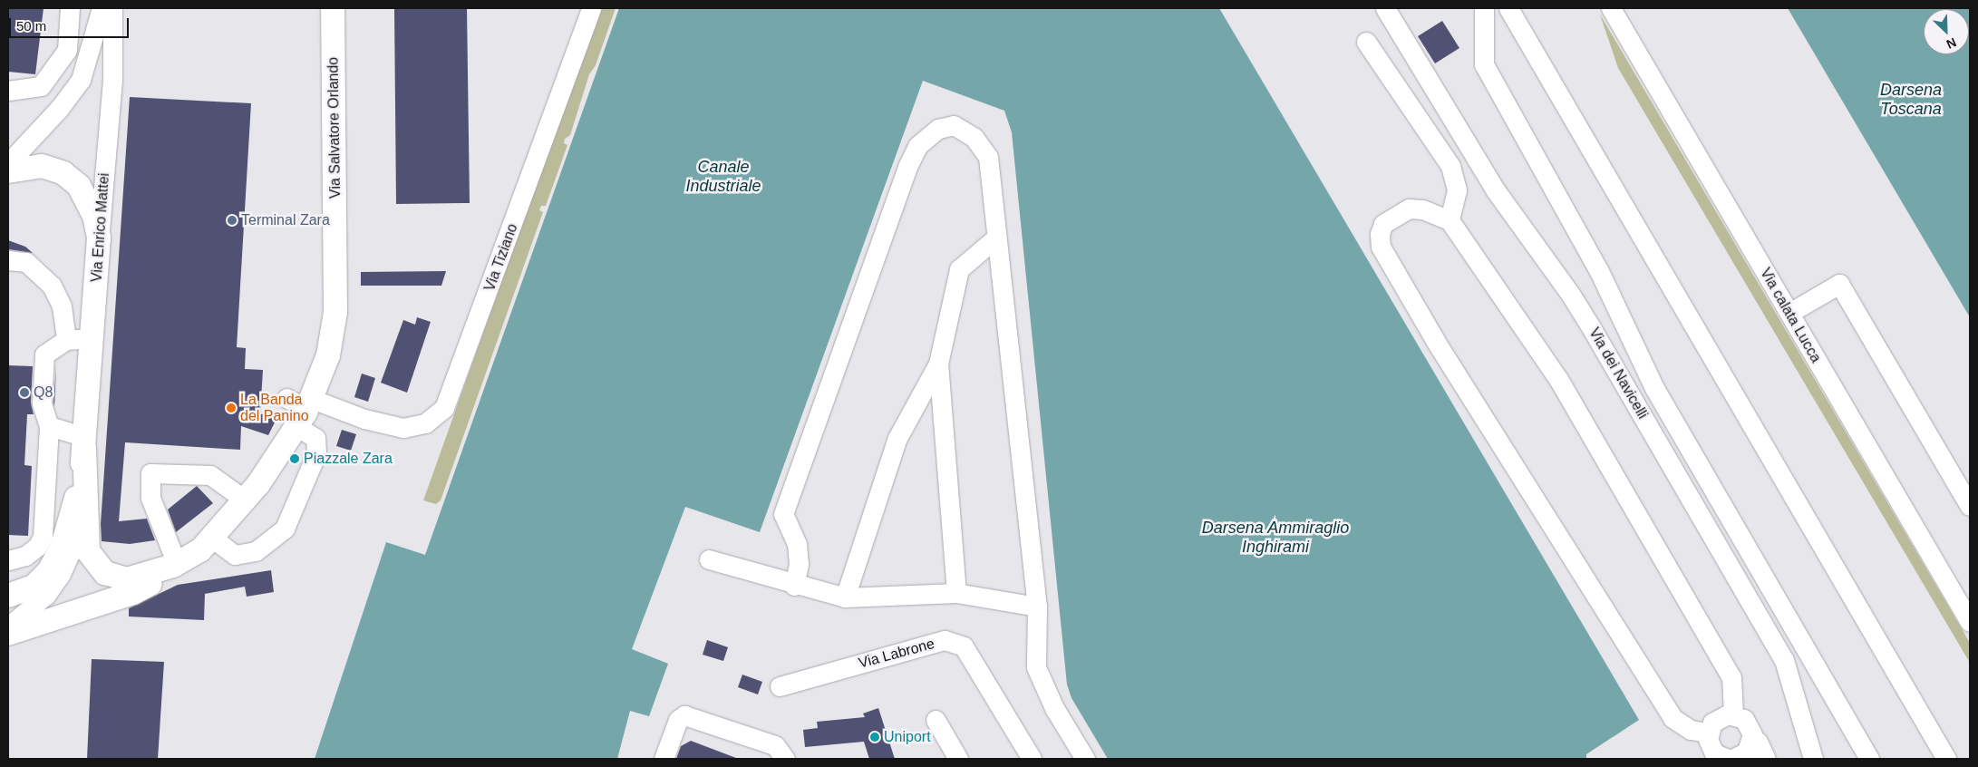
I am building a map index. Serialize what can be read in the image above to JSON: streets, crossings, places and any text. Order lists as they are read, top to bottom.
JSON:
{
  "streets": {
    "main road": ["Via Salvatore Orlando", "Via Enrico Mattei"],
    "street": [
      "Via Tiziano",
      "Via calata Lucca",
      "Via dei Navicelli",
      "Via Labrone"
    ]
  },
  "crossings": [
    ["Via Salvatore Orlando", "Via Tiziano"]
  ],
  "water": ["Darsena Toscana", "Canale Industriale", "Darsena Ammiraglio Inghirami"],
  "places": [
    "Terminal Zara",
    "Q8",
    "La Banda del Panino",
    "Piazzale Zara",
    "Uniport"
  ],
  "scale_bar": "50 m",
  "north": "bottom right"
}
